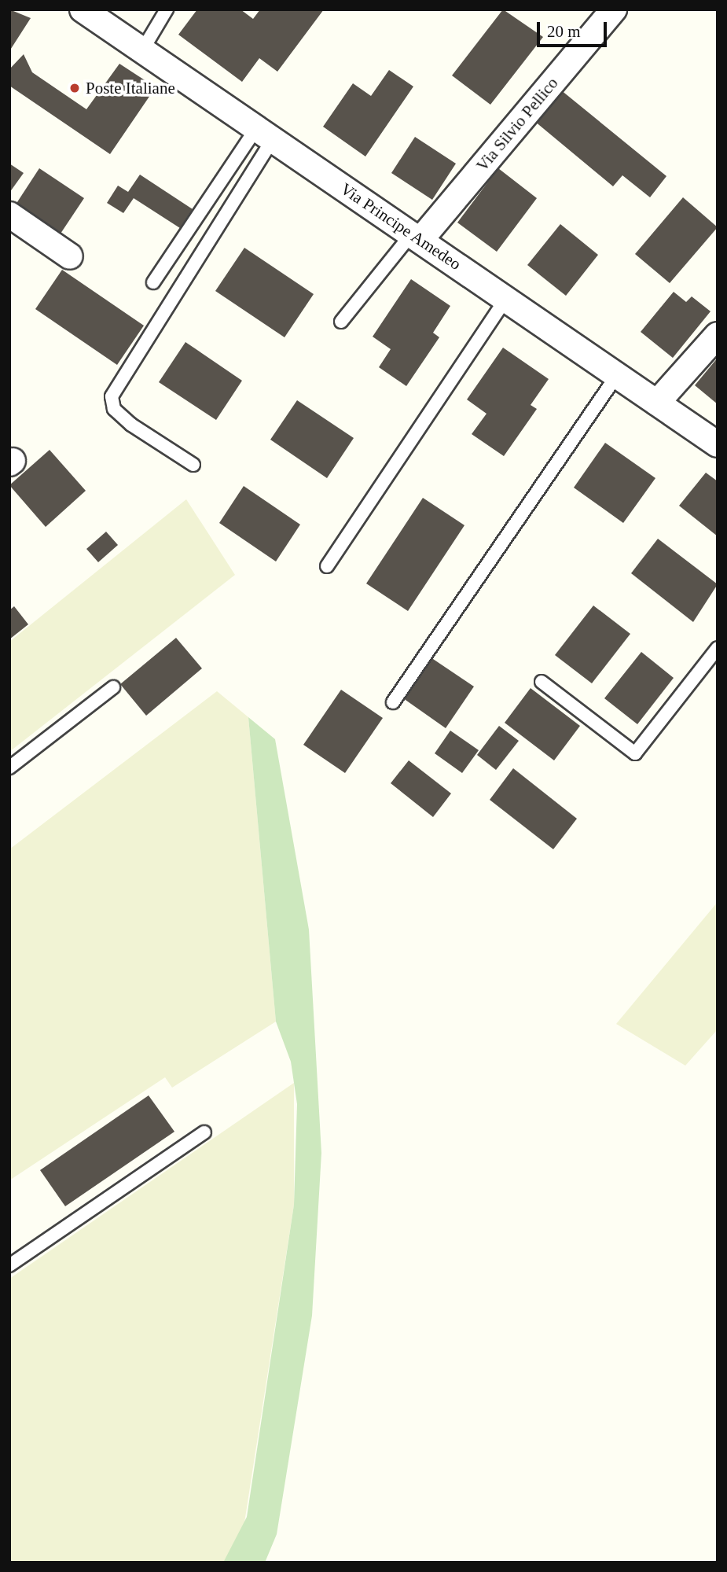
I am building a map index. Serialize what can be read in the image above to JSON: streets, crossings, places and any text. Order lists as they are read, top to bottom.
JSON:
{
  "streets": {
    "street": ["Via Silvio Pellico", "Via Principe Amedeo"]
  },
  "crossings": [
    ["Via Silvio Pellico", "Via Principe Amedeo"]
  ],
  "places": ["Poste Italiane"],
  "scale_bar": "20 m"
}
